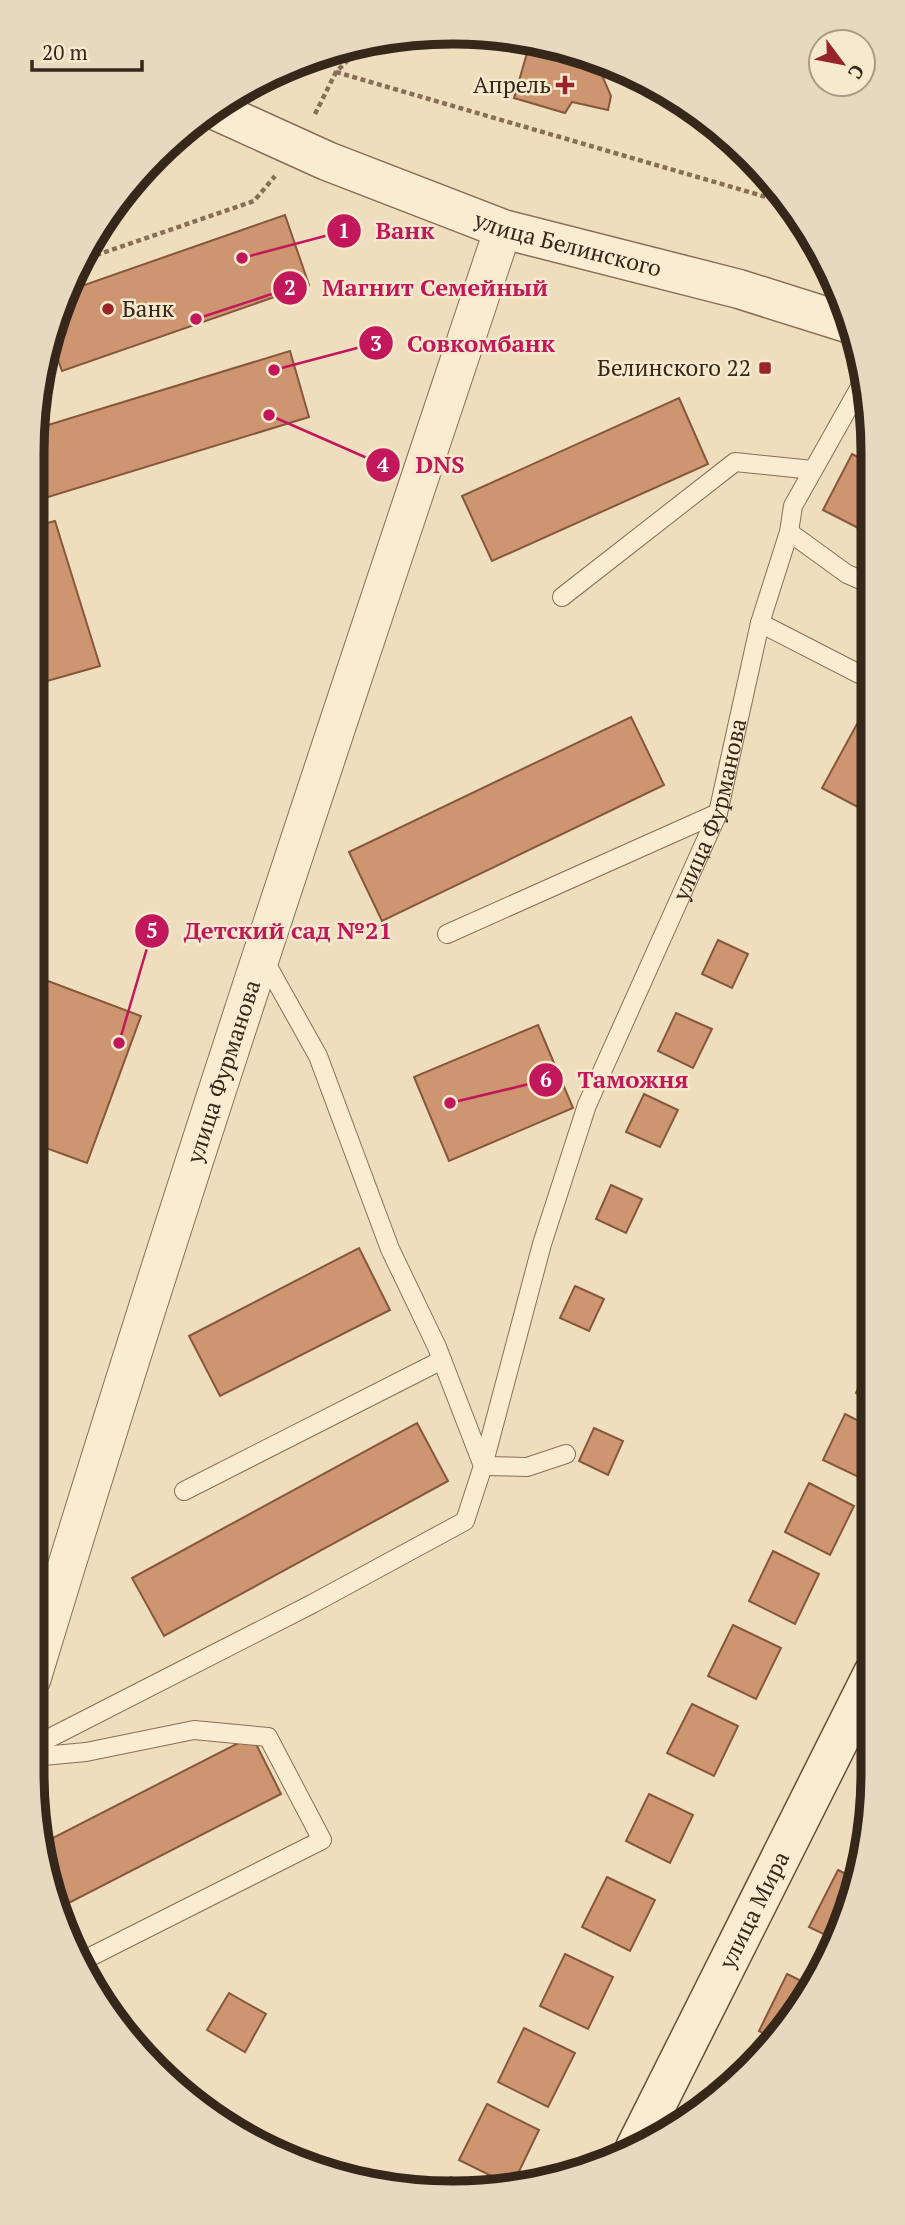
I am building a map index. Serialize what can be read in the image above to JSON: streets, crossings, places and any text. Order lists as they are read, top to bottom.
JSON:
{
  "streets": {
    "street": ["улица Белинского", "улица Фурманова", "улица Мира"]
  },
  "crossings": [
    ["улица Белинского", "улица Фурманова"]
  ],
  "places": {
    "health": ["Апрель"],
    "other": [
      "Ванк",
      "Банк",
      "Магнит Семейный",
      "Совкомбанк",
      "DNS",
      "Детский сад №21",
      "Таможня"
    ],
    "transit": ["Белинского 22"]
  },
  "scale_bar": "20 m",
  "north": "bottom right"
}
